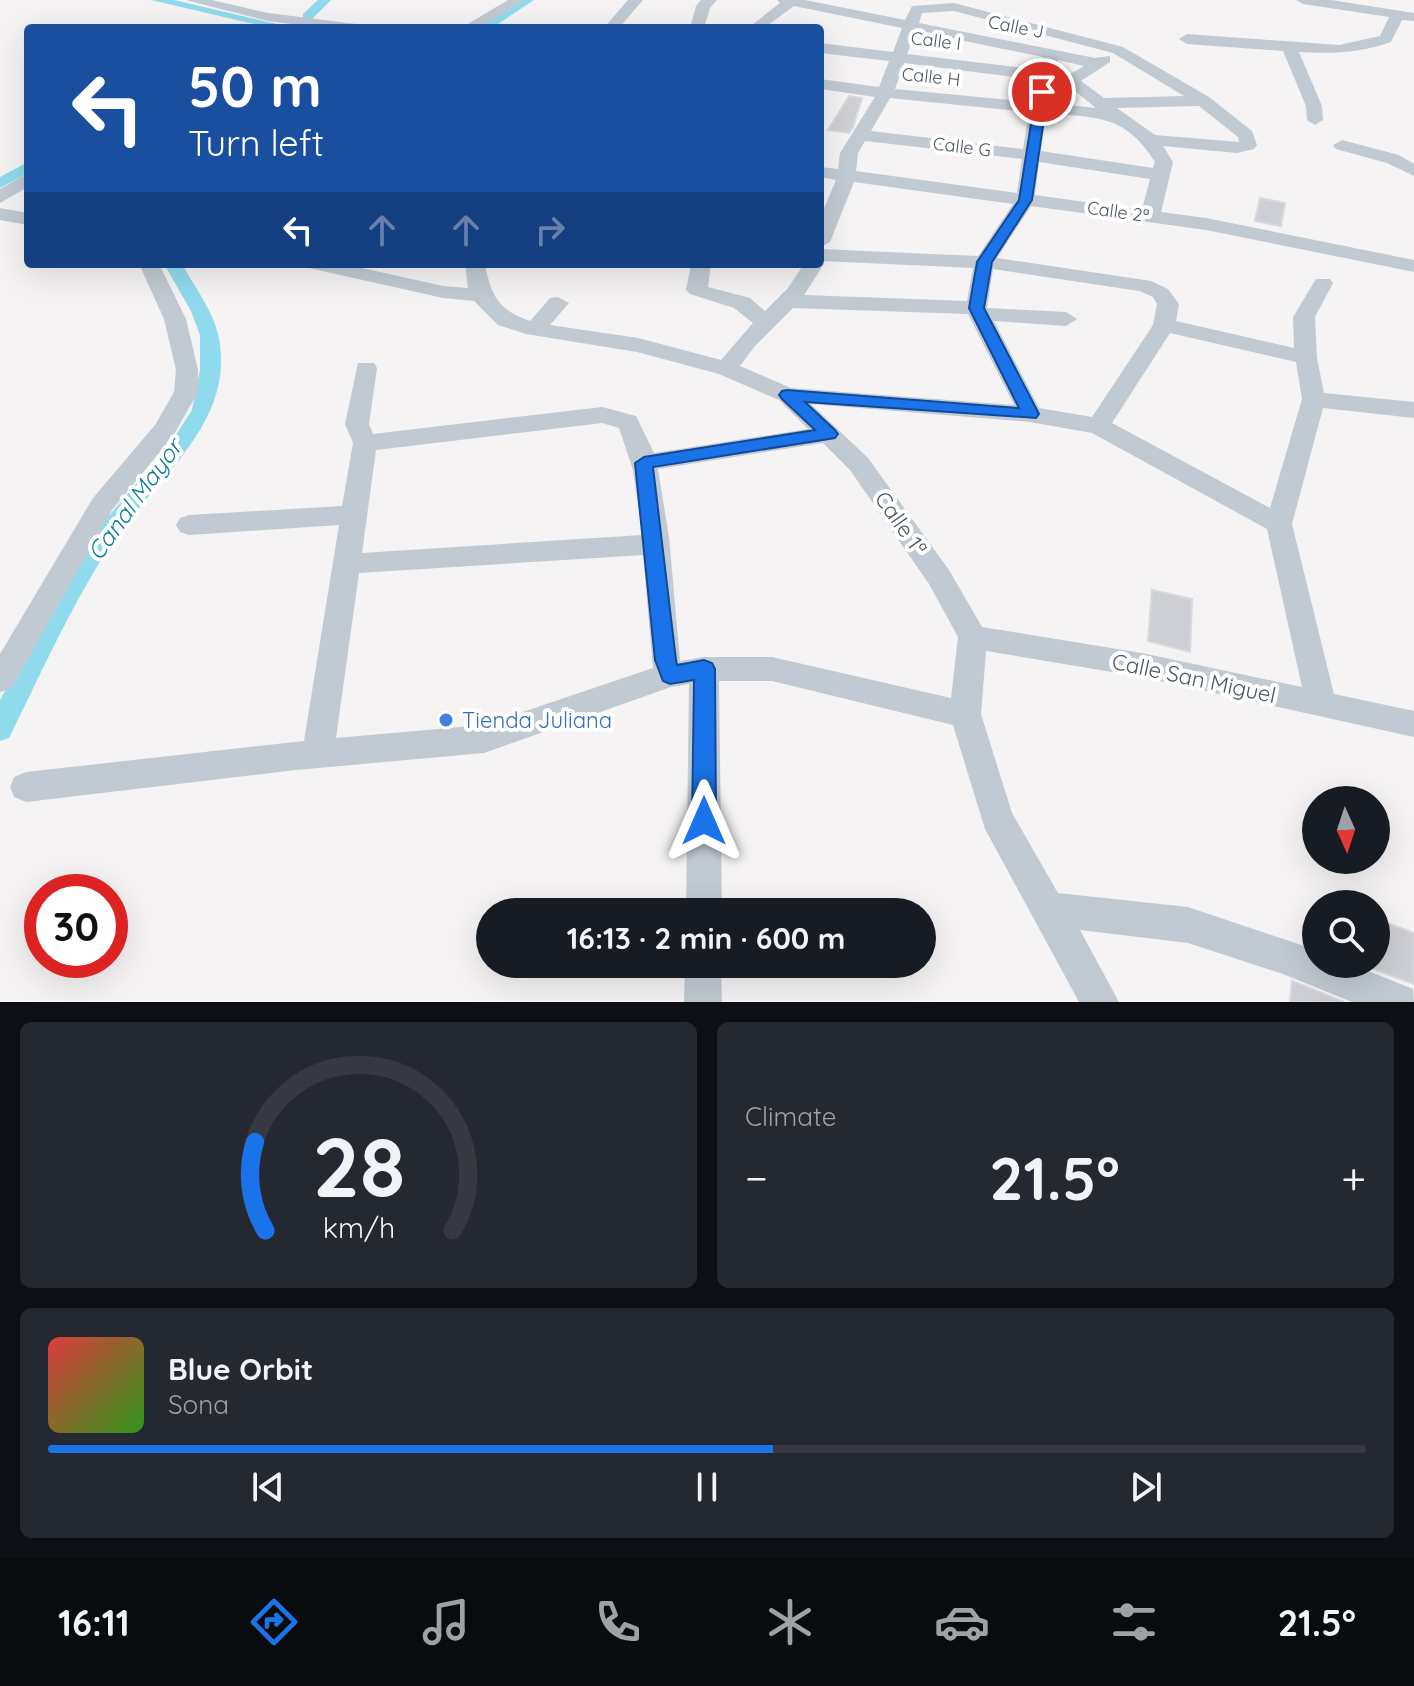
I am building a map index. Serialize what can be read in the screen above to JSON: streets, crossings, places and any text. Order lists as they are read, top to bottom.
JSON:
{
  "streets": {
    "street": [
      "Calle J",
      "Calle I",
      "Calle H",
      "Calle G",
      "Calle 2ª",
      "Calle 1ª",
      "Calle San Miguel"
    ]
  },
  "crossings": [
    ["Calle 1ª", "Calle San Miguel"]
  ],
  "water": ["Canal Mayor"],
  "places": ["Tienda Juliana"],
  "north": "bottom",
  "page": {
    "turn": ["50 m", "Turn left"],
    "limit": "30",
    "trip": "16:13 · 2 min · 600 m",
    "tile": "Climate",
    "heat": ["−", "21.5°", "+"],
    "song": ["Blue Orbit", "Sona"],
    "tabs": ["16:11", "21.5°"],
    "gauge": ["28", "km/h"]
  }
}
